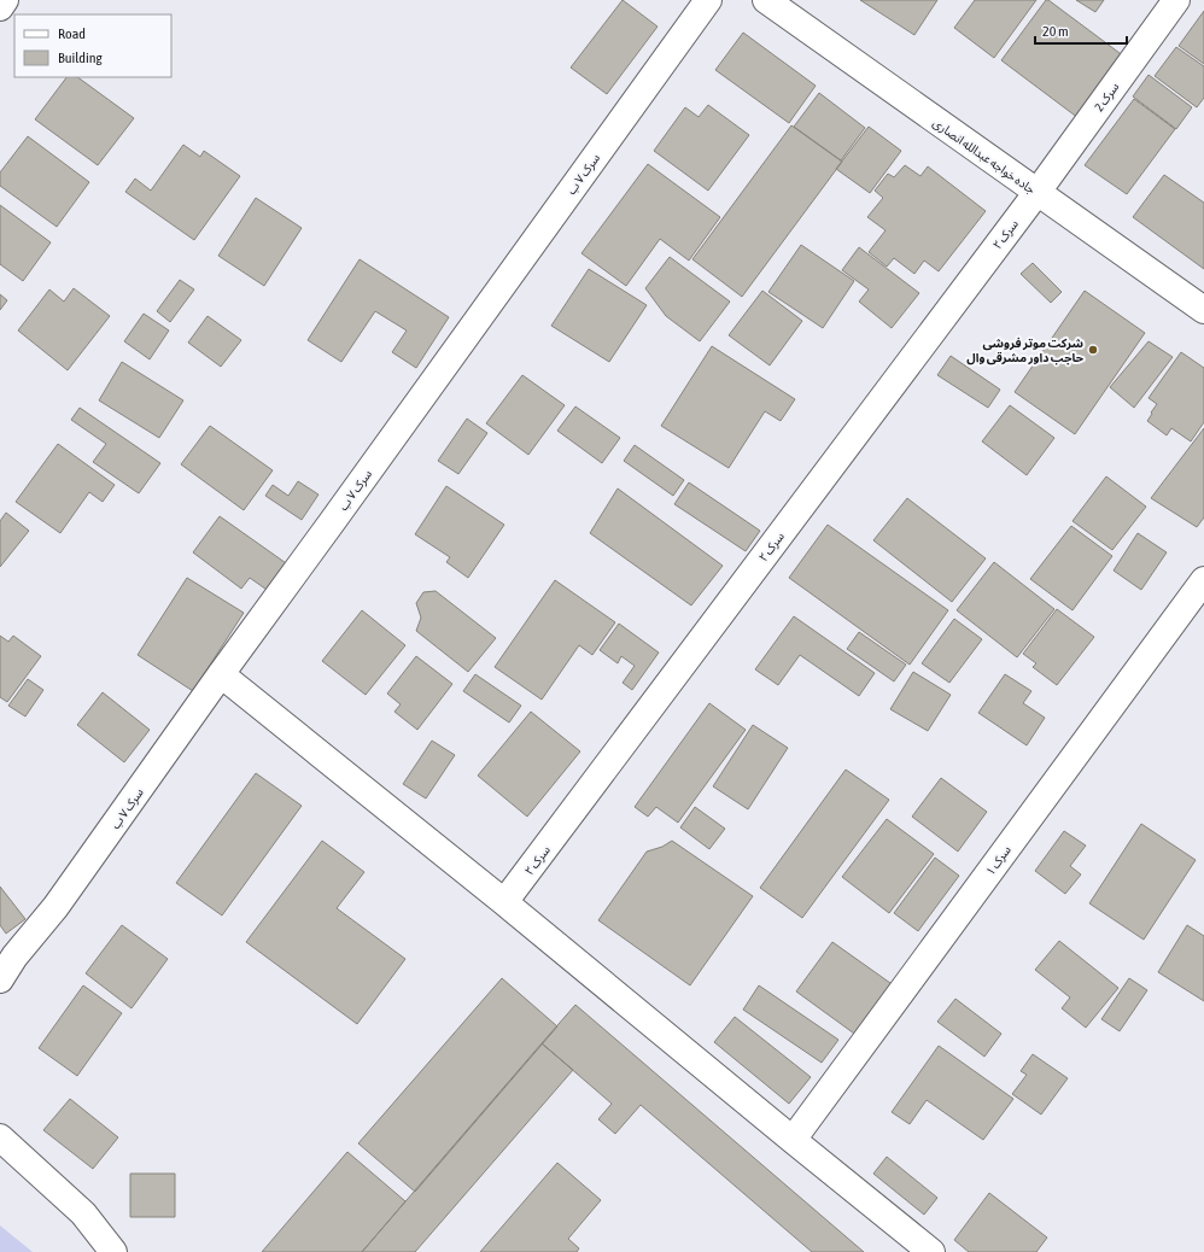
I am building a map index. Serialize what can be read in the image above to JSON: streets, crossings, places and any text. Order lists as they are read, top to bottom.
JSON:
{
  "streets": {
    "street": [
      "سرک 2",
      "جاده خواجه عبدالله انصاری",
      "سرک ۷ ب",
      "سرک ۲",
      "سرک ۱"
    ]
  },
  "crossings": [
    ["سرک 2", "جاده خواجه عبدالله انصاری"],
    ["سرک 2", "سرک ۲"],
    ["جاده خواجه عبدالله انصاری", "سرک ۲"]
  ],
  "places": ["شرکت موتر فروشی حاجب داور مشرقی وال"],
  "legend": ["Road", "Building"],
  "scale_bar": "20 m"
}
